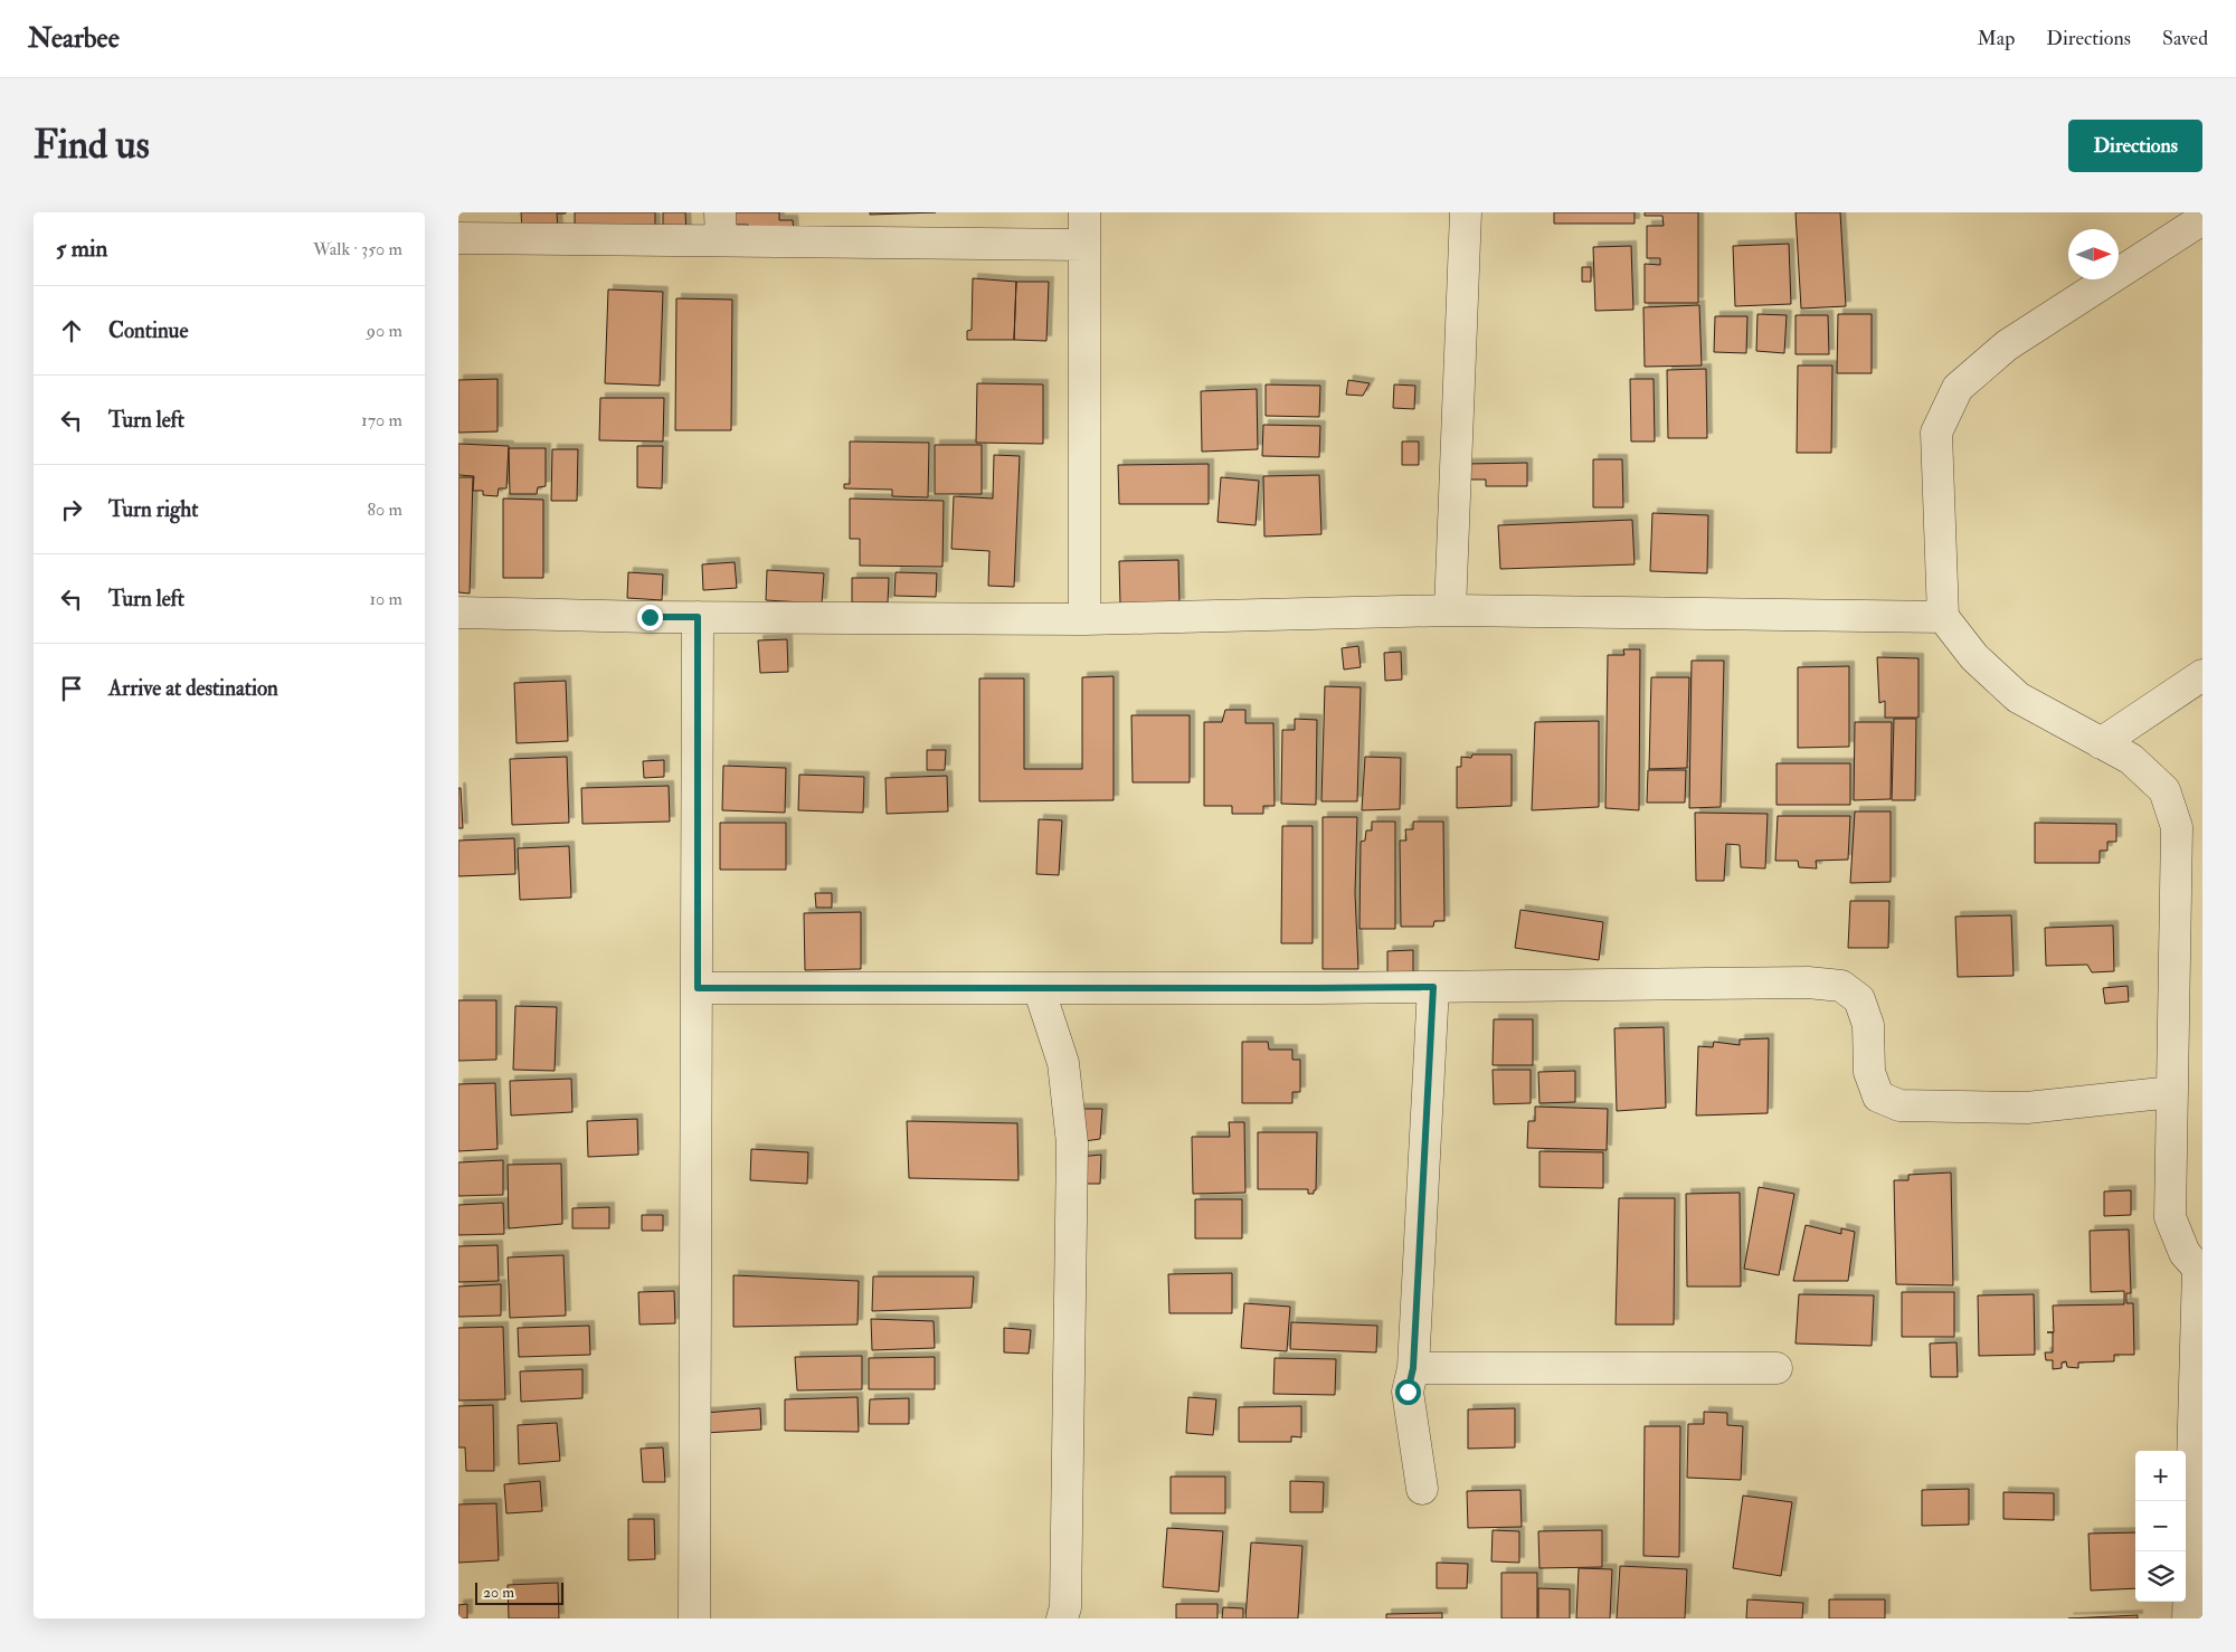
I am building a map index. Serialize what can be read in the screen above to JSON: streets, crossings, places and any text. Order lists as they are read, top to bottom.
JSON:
{
  "scale_bar": "20 m",
  "north": "right",
  "page": {
    "header": "Nearbee",
    "nav": ["Map", "Directions", "Saved"],
    "buttons": "Directions",
    "title": "Find us",
    "heading": ["5 min", "Walk · 350 m"],
    "list": [
      ["Continue", "90 m"],
      ["Turn left", "170 m"],
      ["Turn right", "80 m"],
      ["Turn left", "10 m"],
      "Arrive at destination"
    ],
    "map_buttons": ["+", "−"],
    "scale": "20 m"
  }
}
